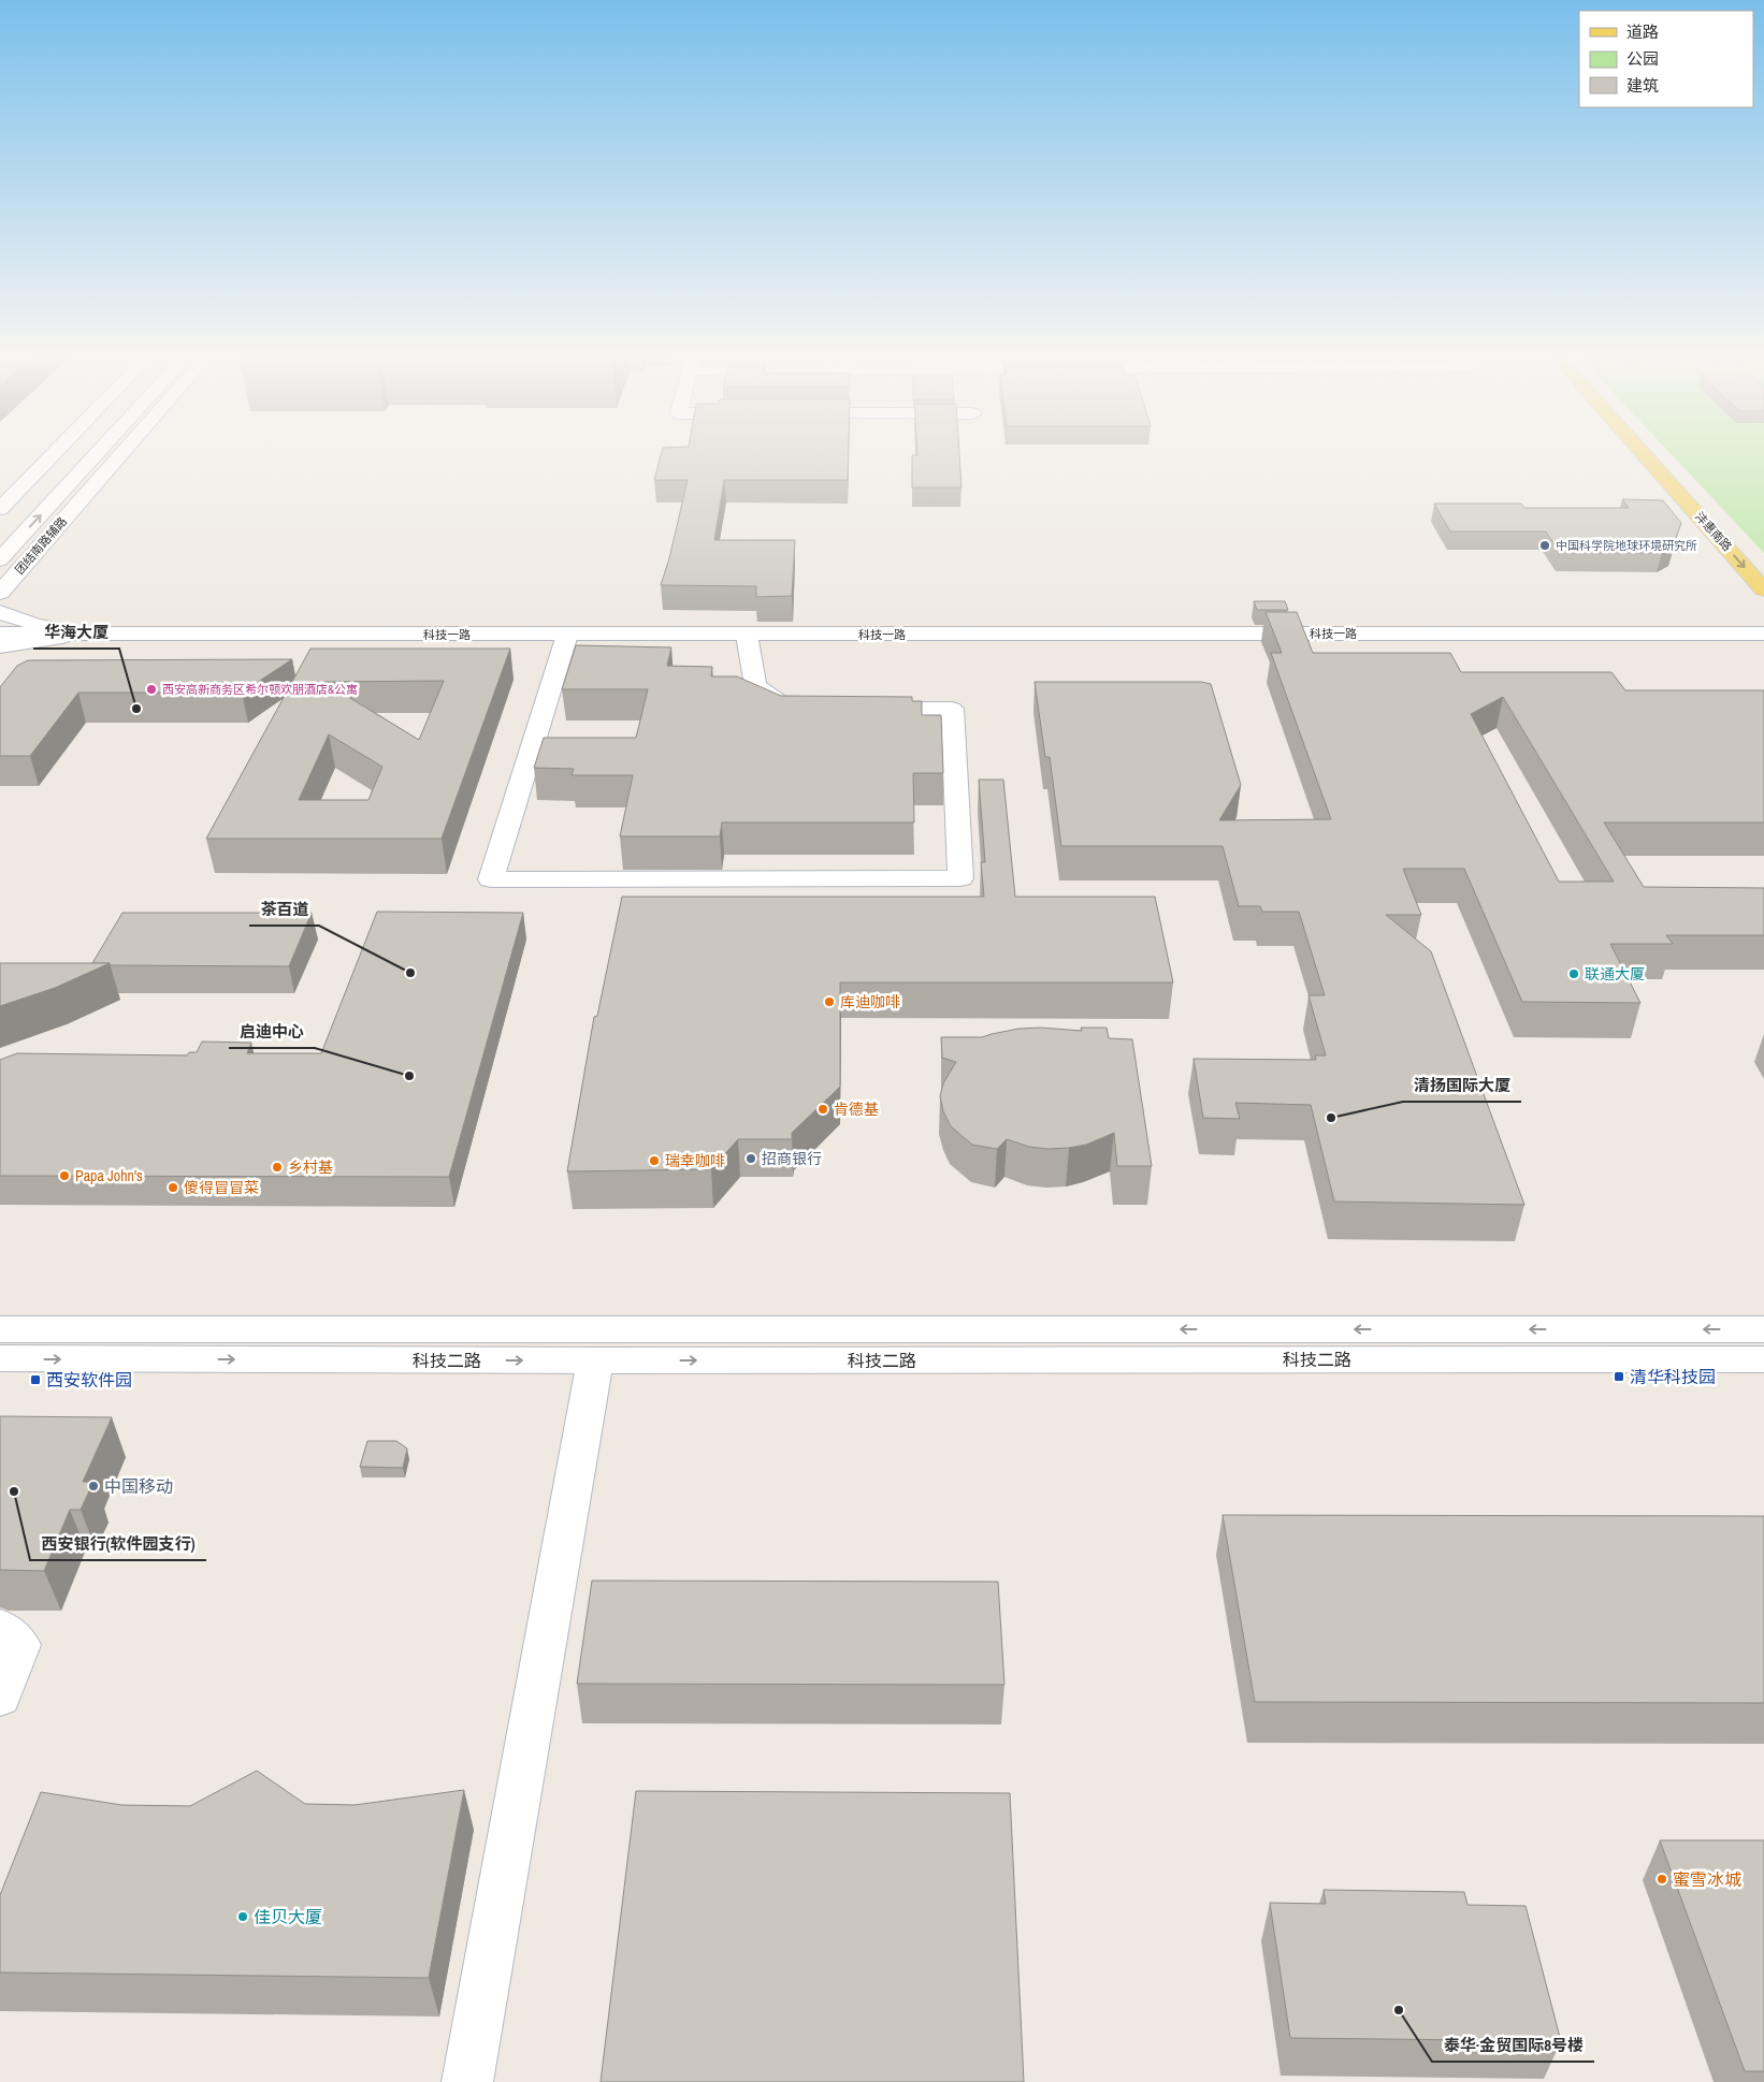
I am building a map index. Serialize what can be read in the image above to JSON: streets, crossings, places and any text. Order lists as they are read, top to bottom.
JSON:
{
  "streets": {
    "main road": ["沣惠南路"],
    "street": ["团结南路辅路", "科技一路", "科技二路"]
  },
  "one_way": ["沣惠南路"],
  "places": {
    "other": [
      "中国科学院地球环境研究所",
      "西安高新商务区希尔顿欢朋酒店&公寓",
      "华海大厦",
      "茶百道",
      "联通大厦",
      "库迪咖啡",
      "启迪中心",
      "肯德基",
      "清扬国际大厦",
      "招商银行",
      "瑞幸咖啡",
      "乡村基",
      "Papa John's",
      "傻得冒冒菜",
      "中国移动",
      "西安银行(软件园支行)",
      "蜜雪冰城",
      "佳贝大厦",
      "泰华·金贸国际8号楼"
    ],
    "transit": ["清华科技园", "西安软件园"]
  },
  "legend": ["道路", "公园", "建筑"]
}
